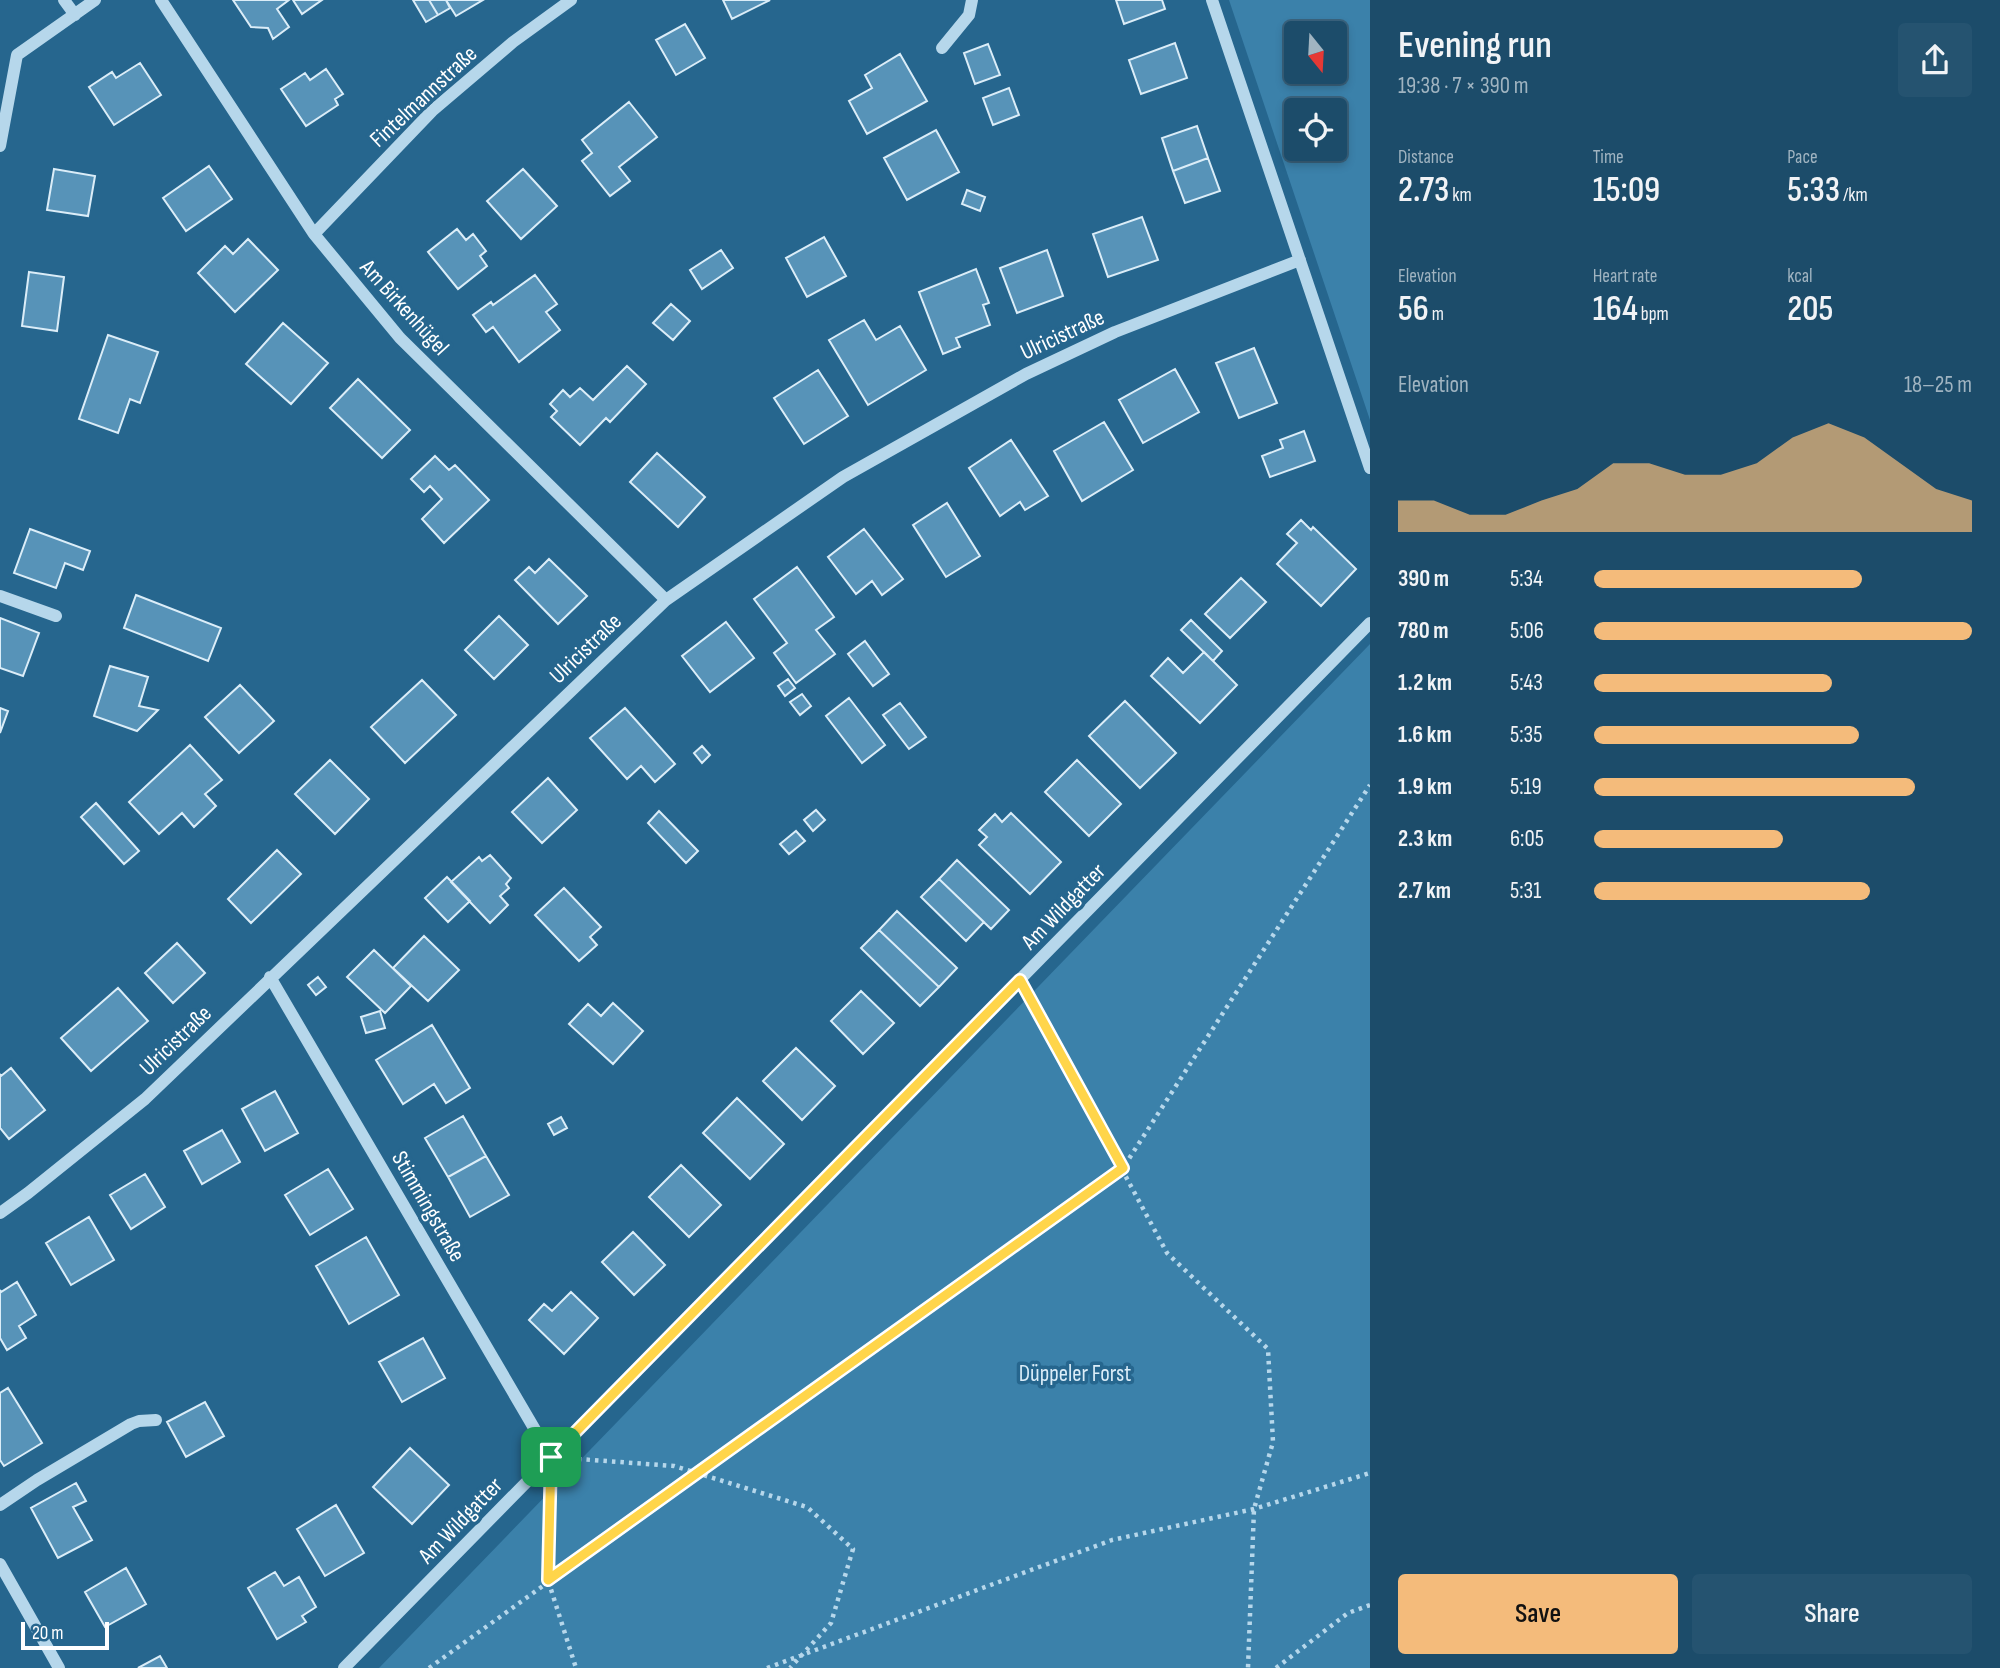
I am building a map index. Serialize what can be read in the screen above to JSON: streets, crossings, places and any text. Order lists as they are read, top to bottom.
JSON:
{
  "streets": {
    "street": [
      "Fintelmannstraße",
      "Am Birkenhügel",
      "Ulricistraße",
      "Am Wildgatter",
      "Stimmingstraße"
    ]
  },
  "crossings": [
    ["Fintelmannstraße", "Am Birkenhügel"],
    ["Am Birkenhügel", "Ulricistraße"],
    ["Ulricistraße", "Stimmingstraße"],
    ["Am Wildgatter", "Stimmingstraße"]
  ],
  "parks": ["Düppeler Forst"],
  "scale_bar": "20 m",
  "north": "bottom",
  "page": {
    "heading": ["Evening run", "19:38 · 7 × 390 m"],
    "stats": [
      ["Distance", "2.73 km"],
      ["Time", "15:09"],
      ["Pace", "5:33 /km"],
      ["Elevation", "56 m"],
      ["Heart rate", "164 bpm"],
      ["kcal", "205"]
    ],
    "chart": ["Elevation", "18–25 m"],
    "list": [
      {
        "name": "390 m",
        "note": "5:34"
      },
      {
        "name": "780 m",
        "note": "5:06"
      },
      {
        "name": "1.2 km",
        "note": "5:43"
      },
      {
        "name": "1.6 km",
        "note": "5:35"
      },
      {
        "name": "1.9 km",
        "note": "5:19"
      },
      {
        "name": "2.3 km",
        "note": "6:05"
      },
      {
        "name": "2.7 km",
        "note": "5:31"
      }
    ],
    "buttons": ["Save", "Share"],
    "scale": "20 m"
  }
}
